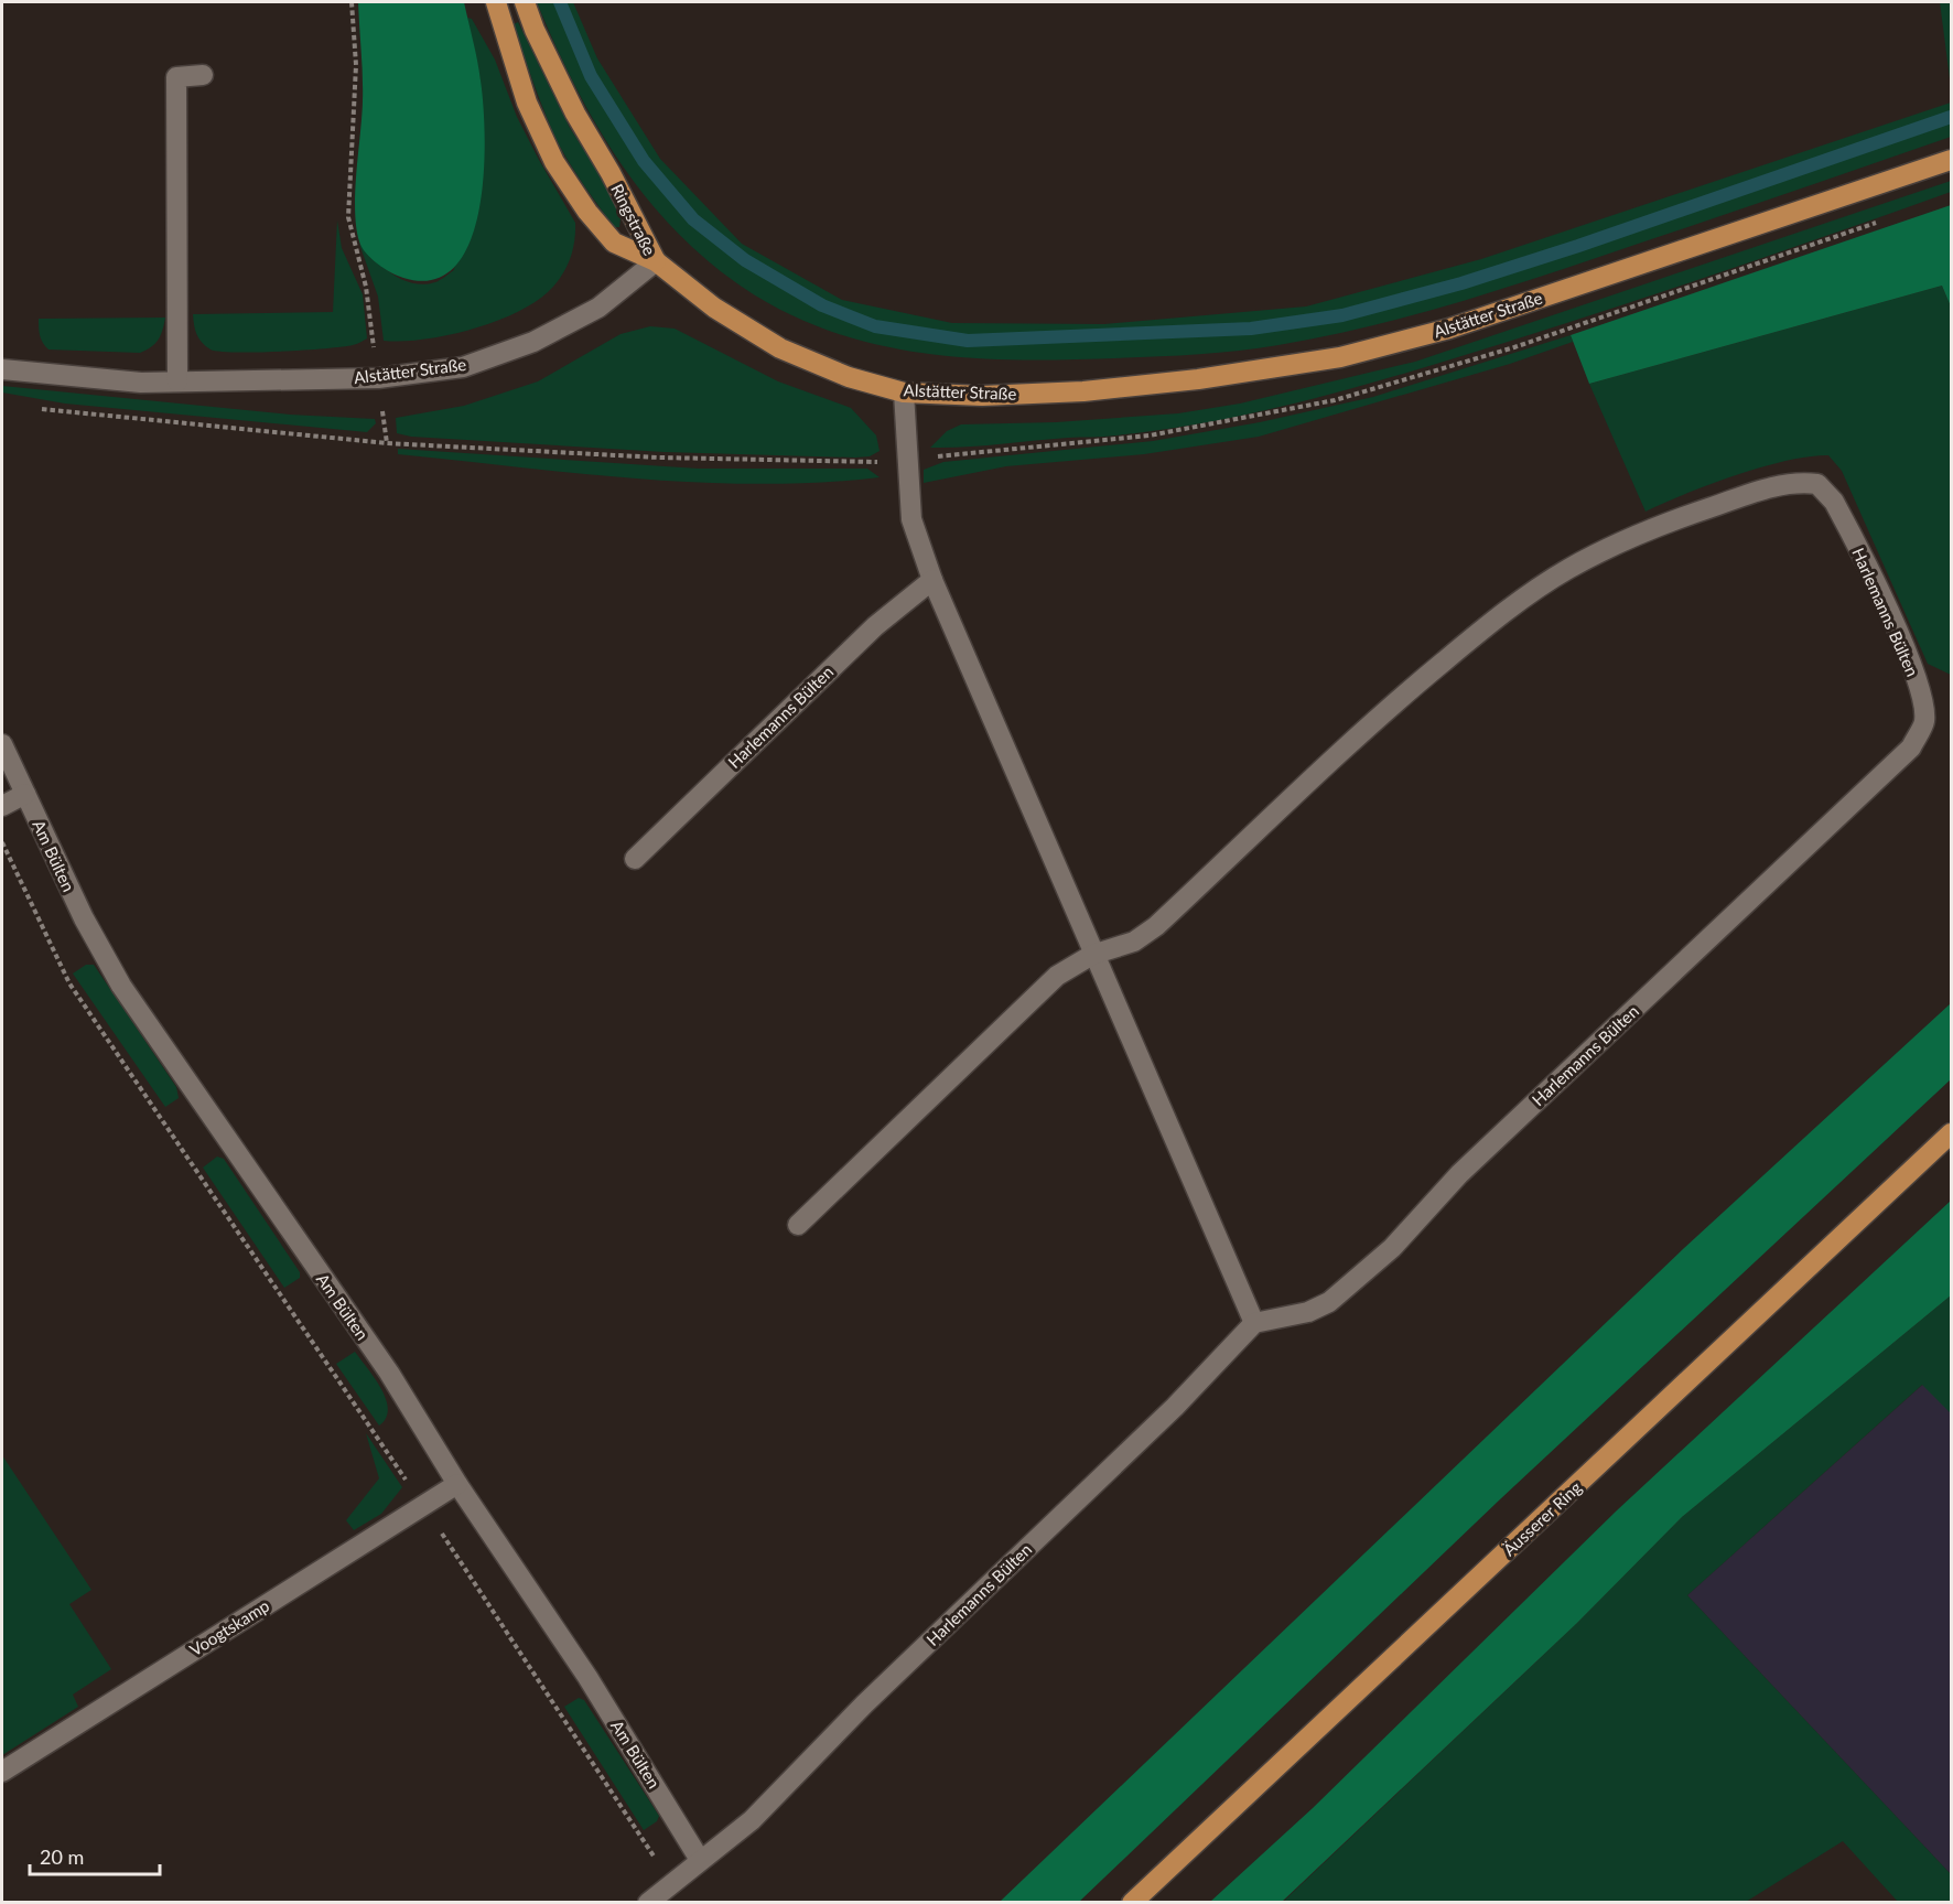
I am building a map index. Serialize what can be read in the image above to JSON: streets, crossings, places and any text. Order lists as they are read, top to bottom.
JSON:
{
  "streets": {
    "main road": ["Ringstraße", "Alstätter Straße", "Äusserer Ring"],
    "street": ["Harlemanns Bülten", "Am Bülten", "Voogtskamp"]
  },
  "crossings": [
    ["Ringstraße", "Alstätter Straße"],
    ["Harlemanns Bülten", "Am Bülten"],
    ["Am Bülten", "Voogtskamp"]
  ],
  "scale_bar": "20 m"
}
